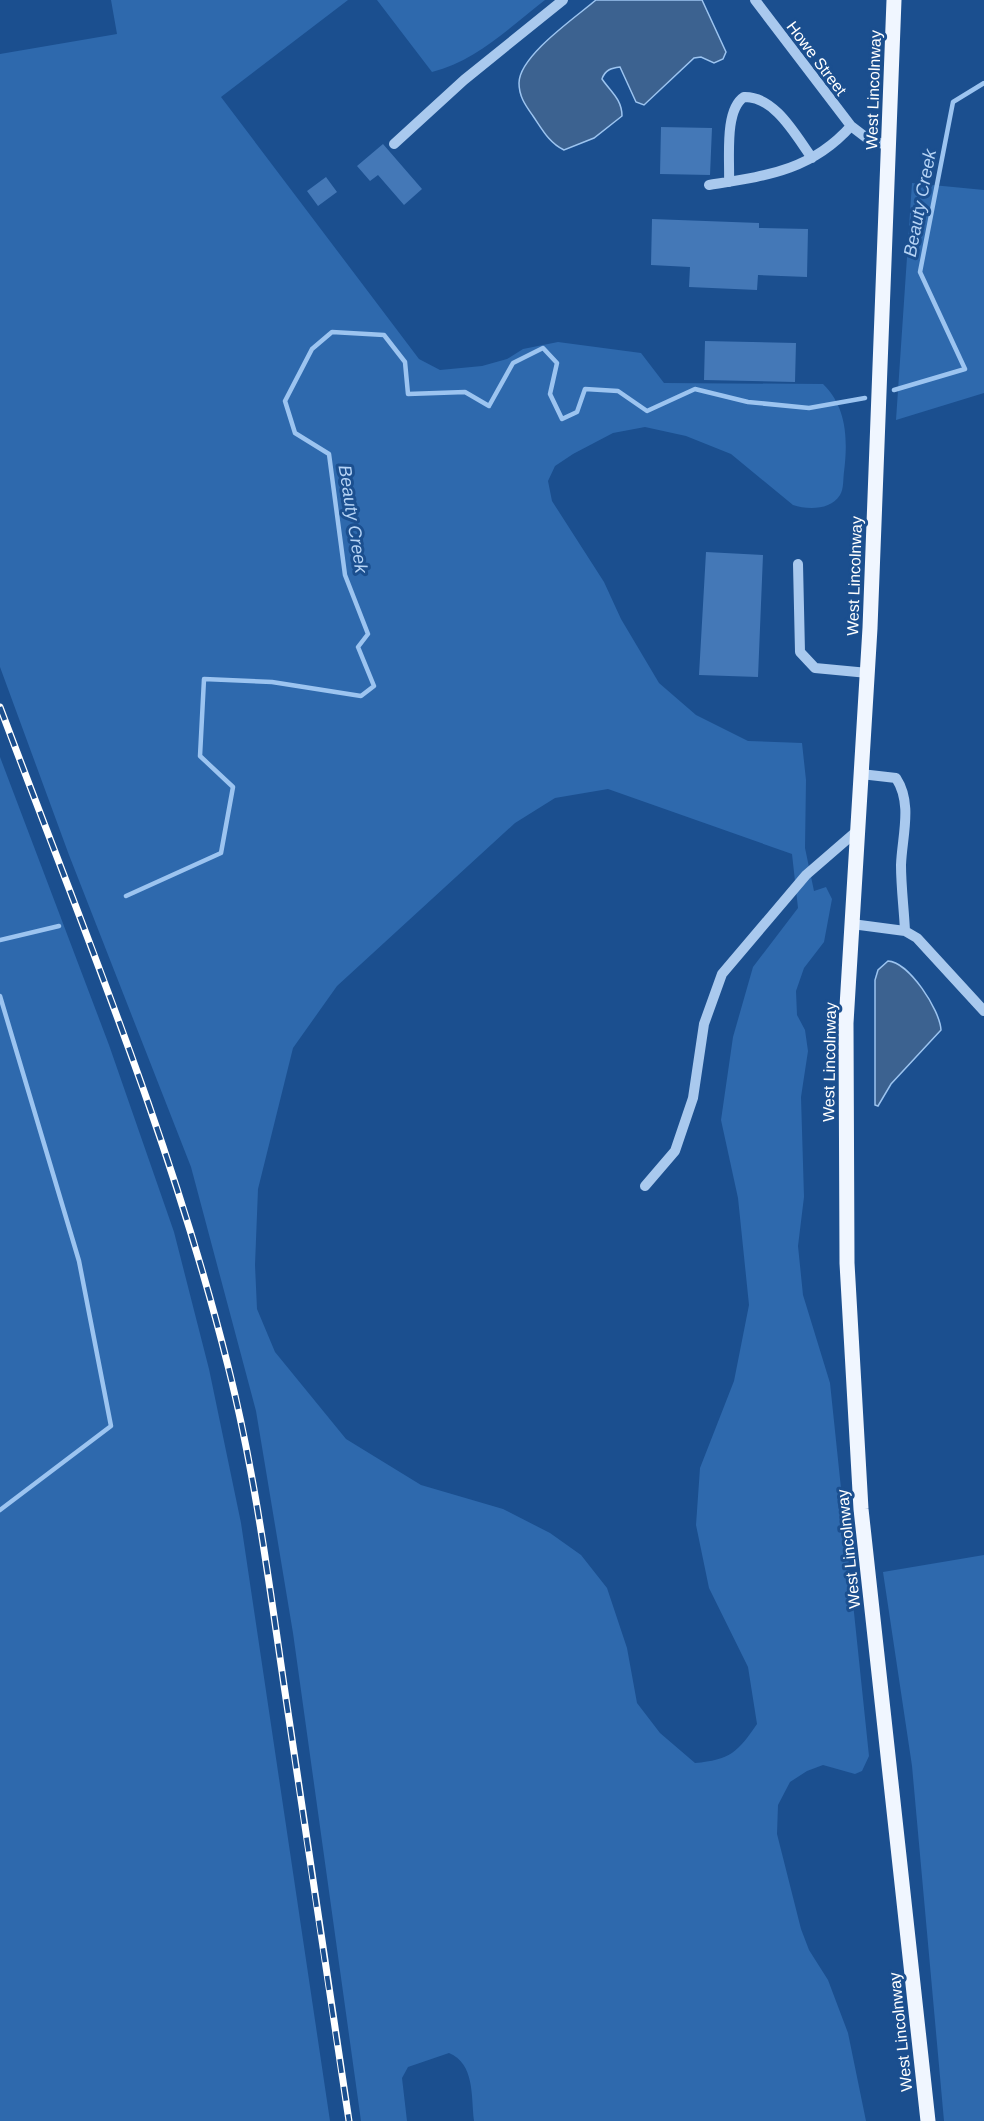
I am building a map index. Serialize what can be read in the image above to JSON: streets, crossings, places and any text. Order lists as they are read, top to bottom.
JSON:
{
  "streets": {
    "main road": ["West Lincolnway"],
    "street": ["Howe Street"]
  },
  "crossings": [
    ["Howe Street", "West Lincolnway"]
  ],
  "water": ["Beauty Creek"]
}
